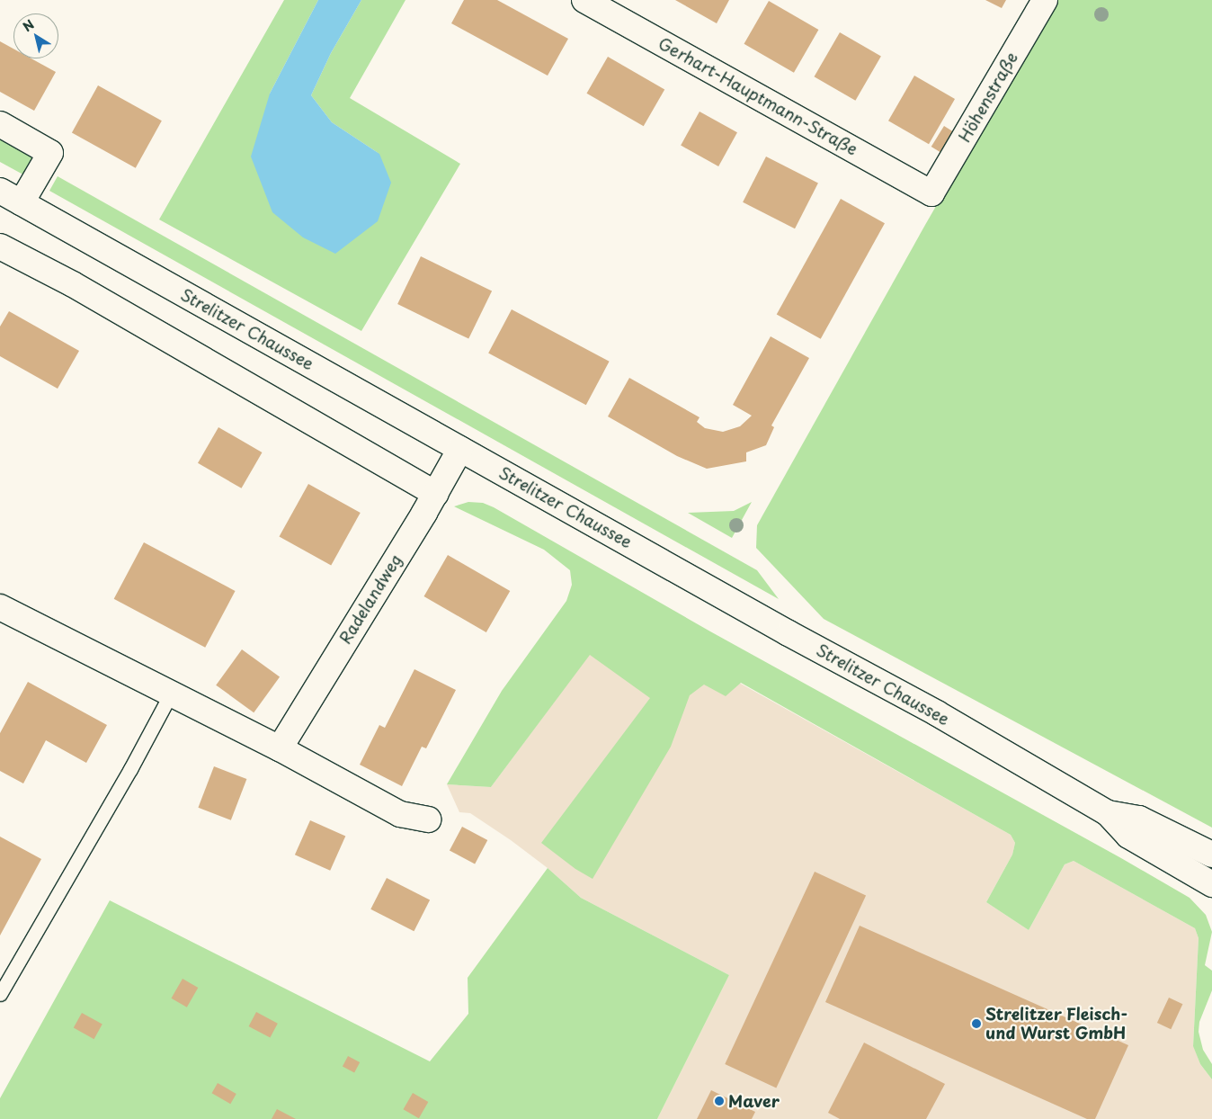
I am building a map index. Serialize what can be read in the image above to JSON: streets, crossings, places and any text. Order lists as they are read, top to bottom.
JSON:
{
  "streets": {
    "street": [
      "Gerhart-Hauptmann-Straße",
      "Höhenstraße",
      "Strelitzer Chaussee",
      "Radelandweg"
    ]
  },
  "crossings": [
    ["Gerhart-Hauptmann-Straße", "Höhenstraße"],
    ["Strelitzer Chaussee", "Radelandweg"]
  ],
  "places": ["Strelitzer Fleisch- und Wurst GmbH", "Maver"],
  "north": "top left"
}
